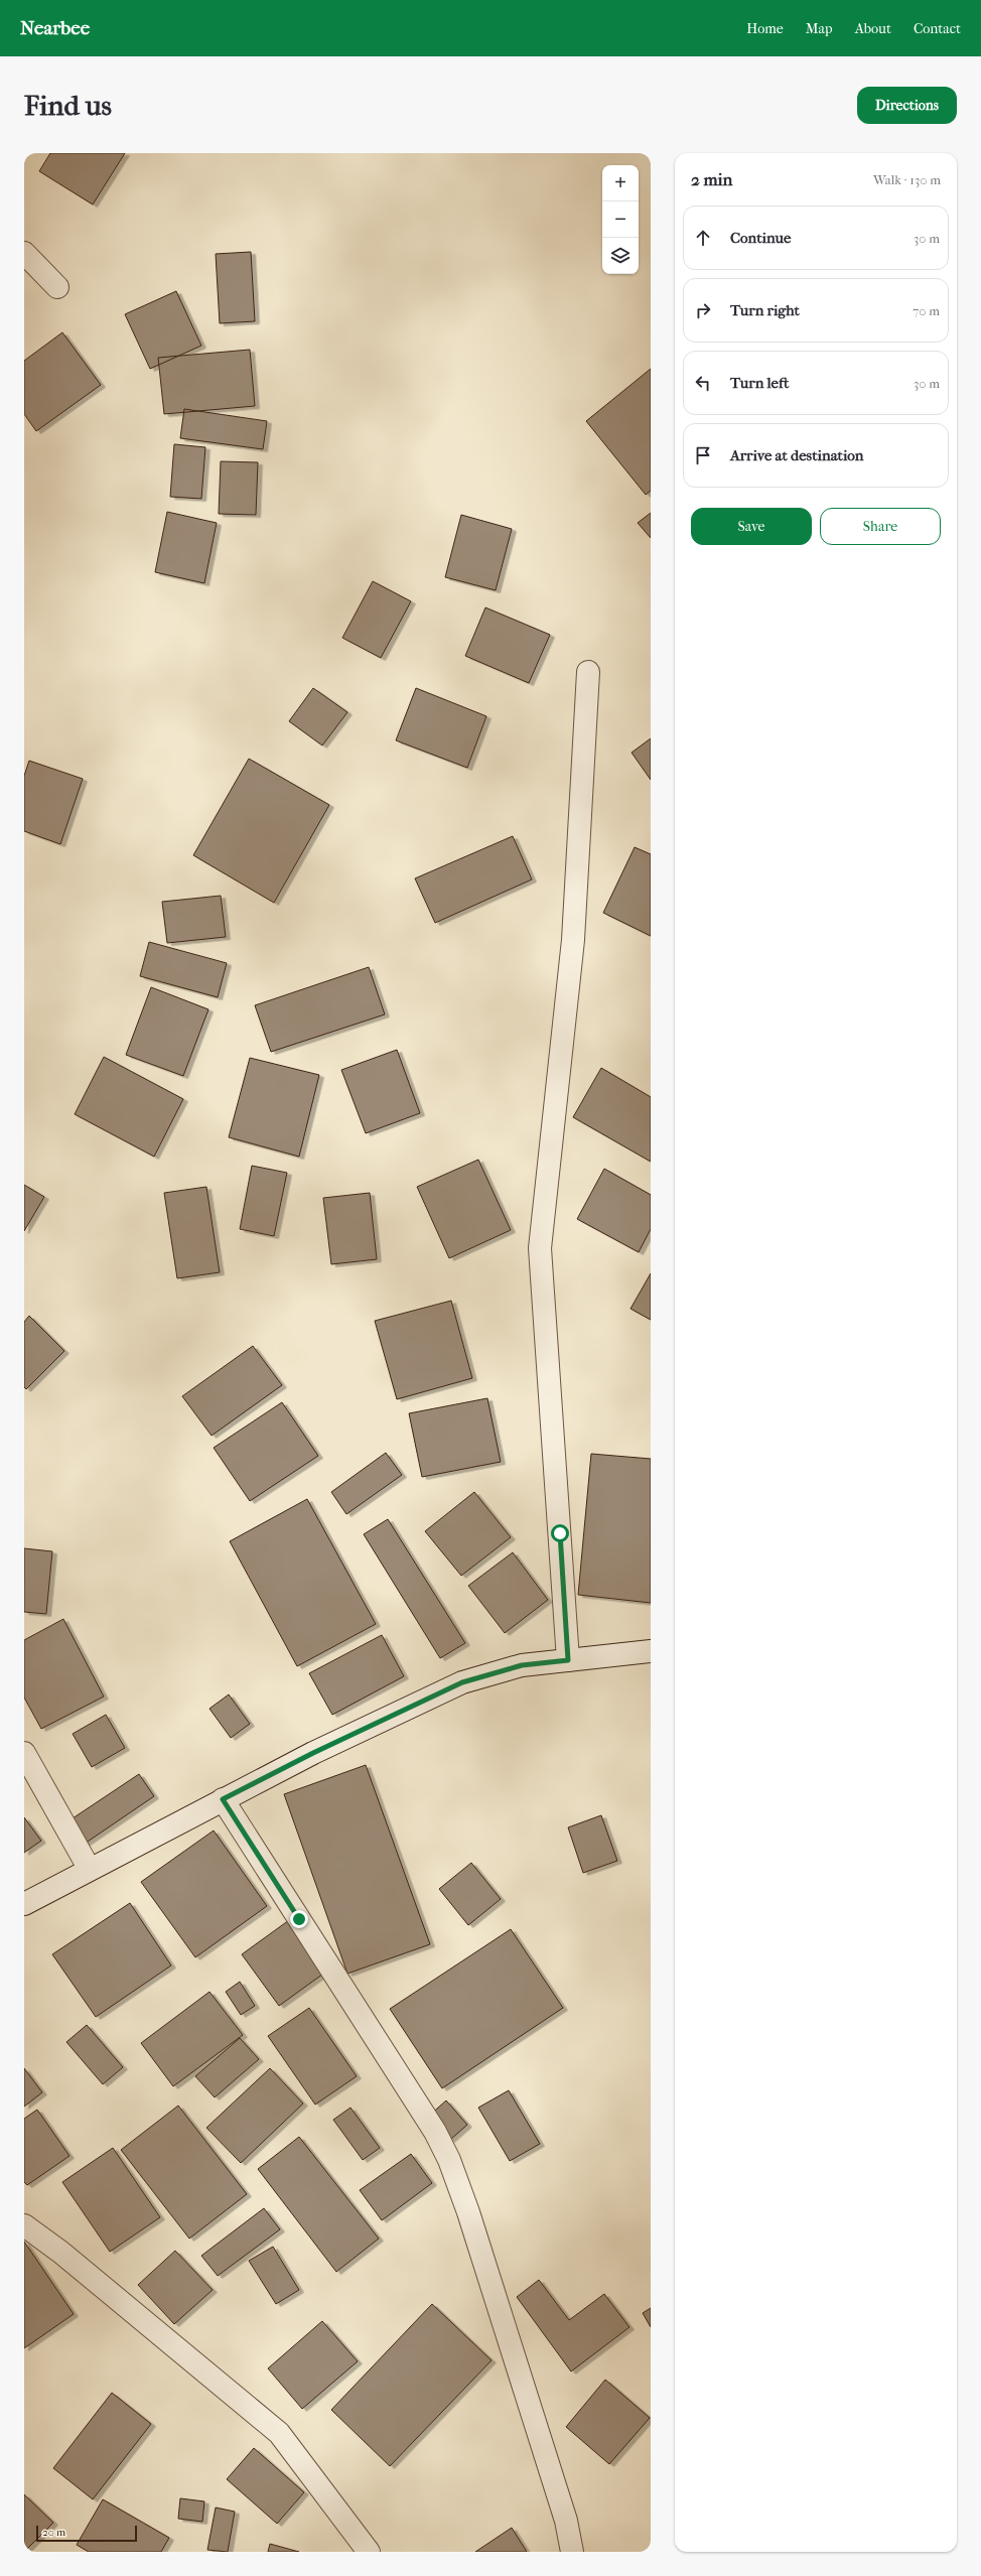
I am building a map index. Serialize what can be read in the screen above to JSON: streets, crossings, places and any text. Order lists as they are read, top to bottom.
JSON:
{
  "scale_bar": "20 m",
  "page": {
    "header": "Nearbee",
    "nav": [
      "Home",
      "Map",
      "About",
      "Contact"
    ],
    "buttons": [
      "Directions",
      ["Save", "Share"]
    ],
    "title": "Find us",
    "heading": ["2 min", "Walk · 130 m"],
    "map_buttons": ["+", "−"],
    "list": [
      ["Continue", "30 m"],
      ["Turn right", "70 m"],
      ["Turn left", "30 m"],
      "Arrive at destination"
    ],
    "scale": "20 m"
  }
}
